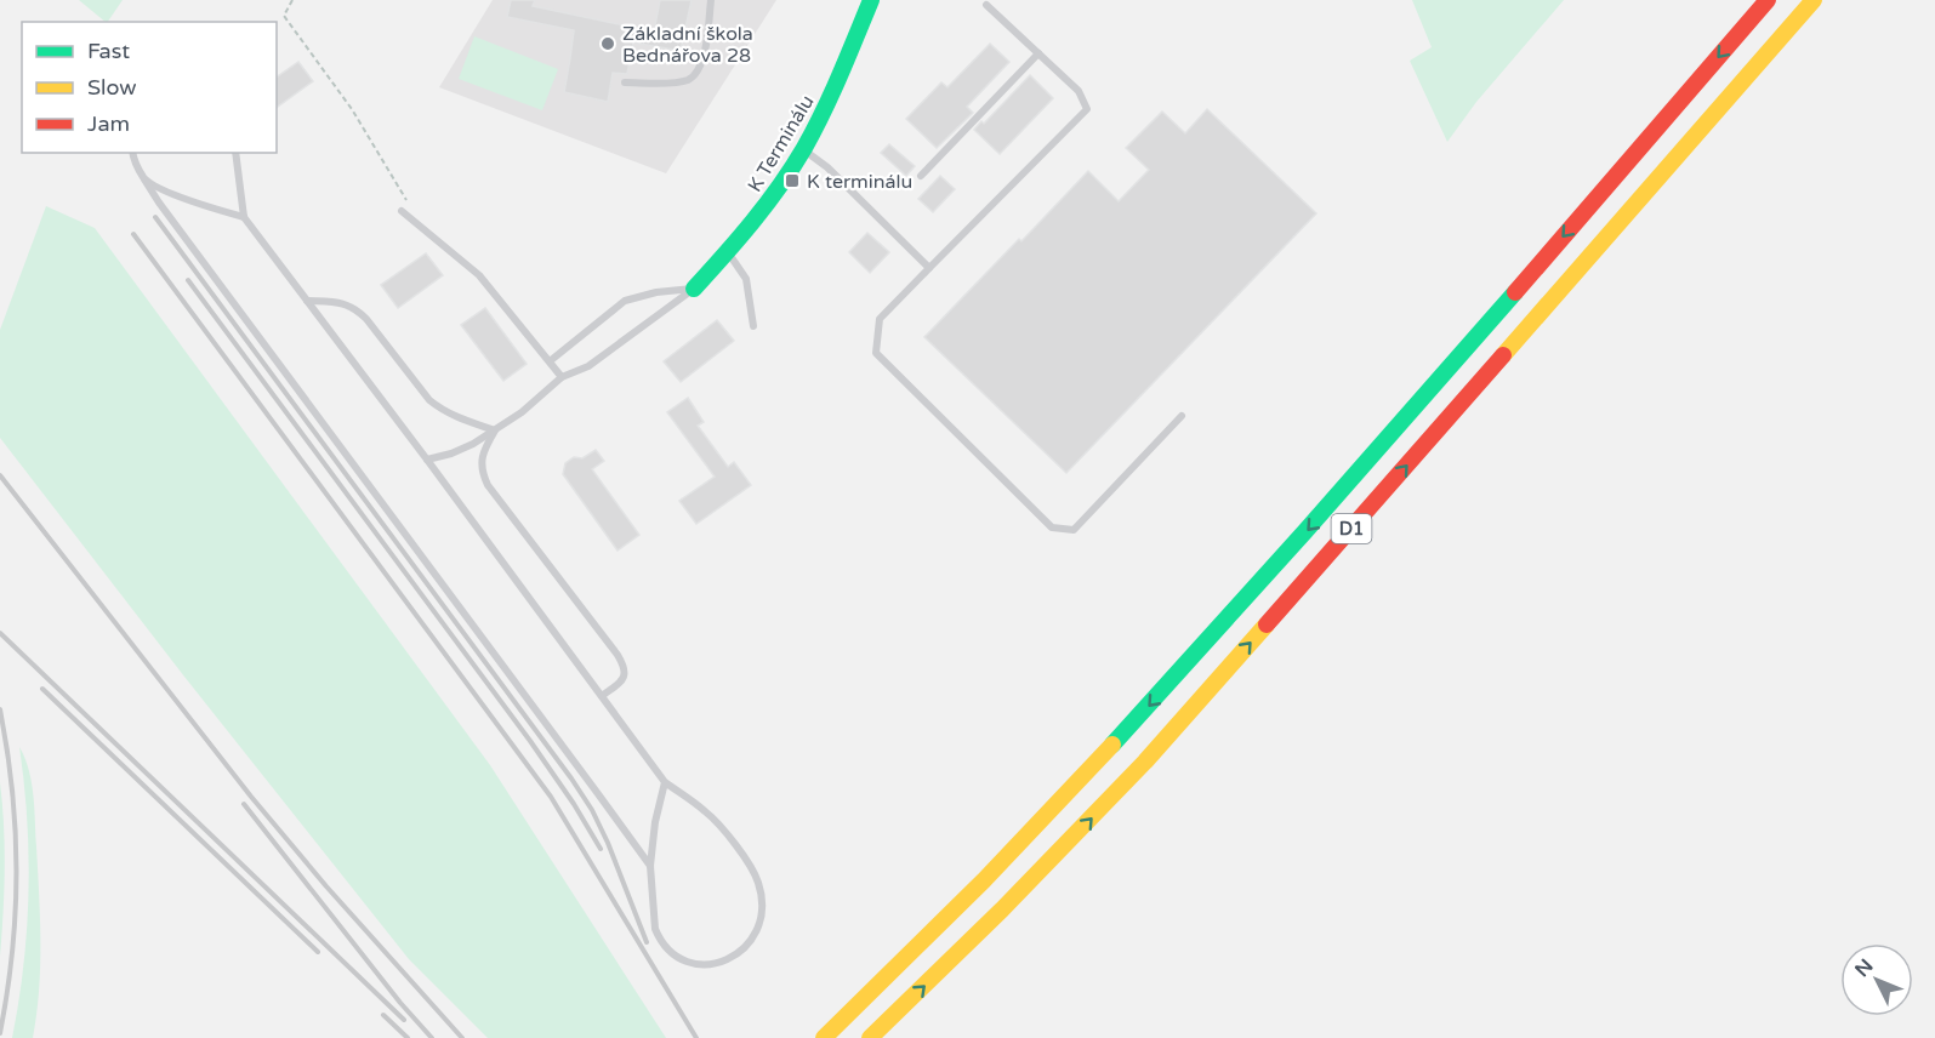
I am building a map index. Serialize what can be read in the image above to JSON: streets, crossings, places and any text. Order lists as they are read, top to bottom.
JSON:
{
  "streets": {
    "main road": ["K Terminálu", "D1"]
  },
  "places": {
    "other": ["Základní škola Bednářova 28"],
    "transit": ["K terminálu"]
  },
  "legend": ["Fast", "Slow", "Jam"],
  "north": "top left"
}
